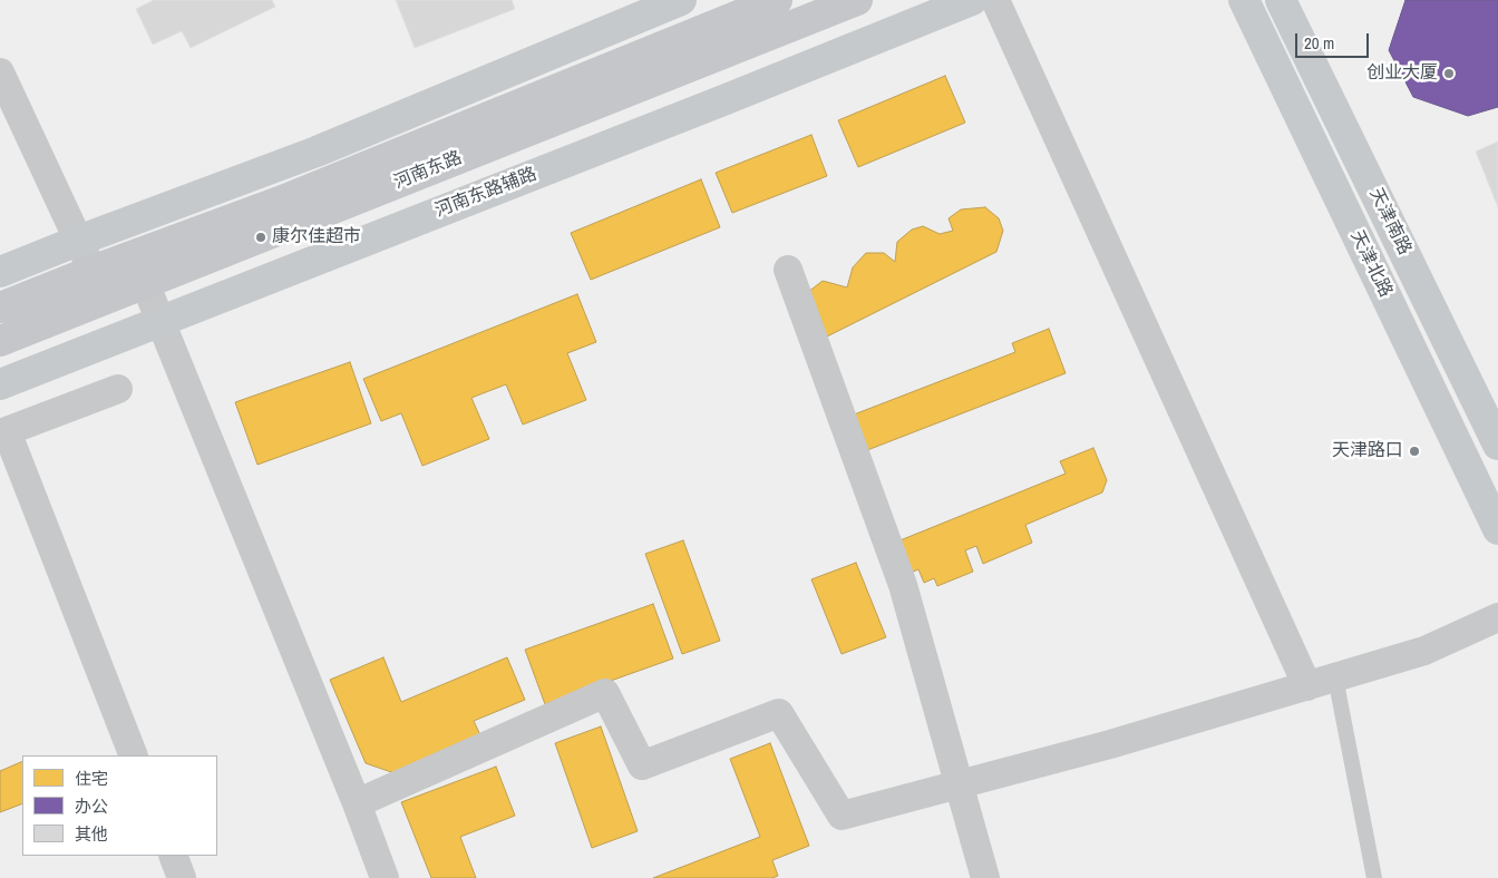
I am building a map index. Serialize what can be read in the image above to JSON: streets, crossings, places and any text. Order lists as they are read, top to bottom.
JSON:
{
  "streets": {
    "main road": ["河南东路"],
    "street": ["河南东路辅路", "天津南路", "天津北路"]
  },
  "places": ["创业大厦", "康尔佳超市", "天津路口"],
  "legend": ["住宅", "办公", "其他"],
  "scale_bar": "20 m"
}
